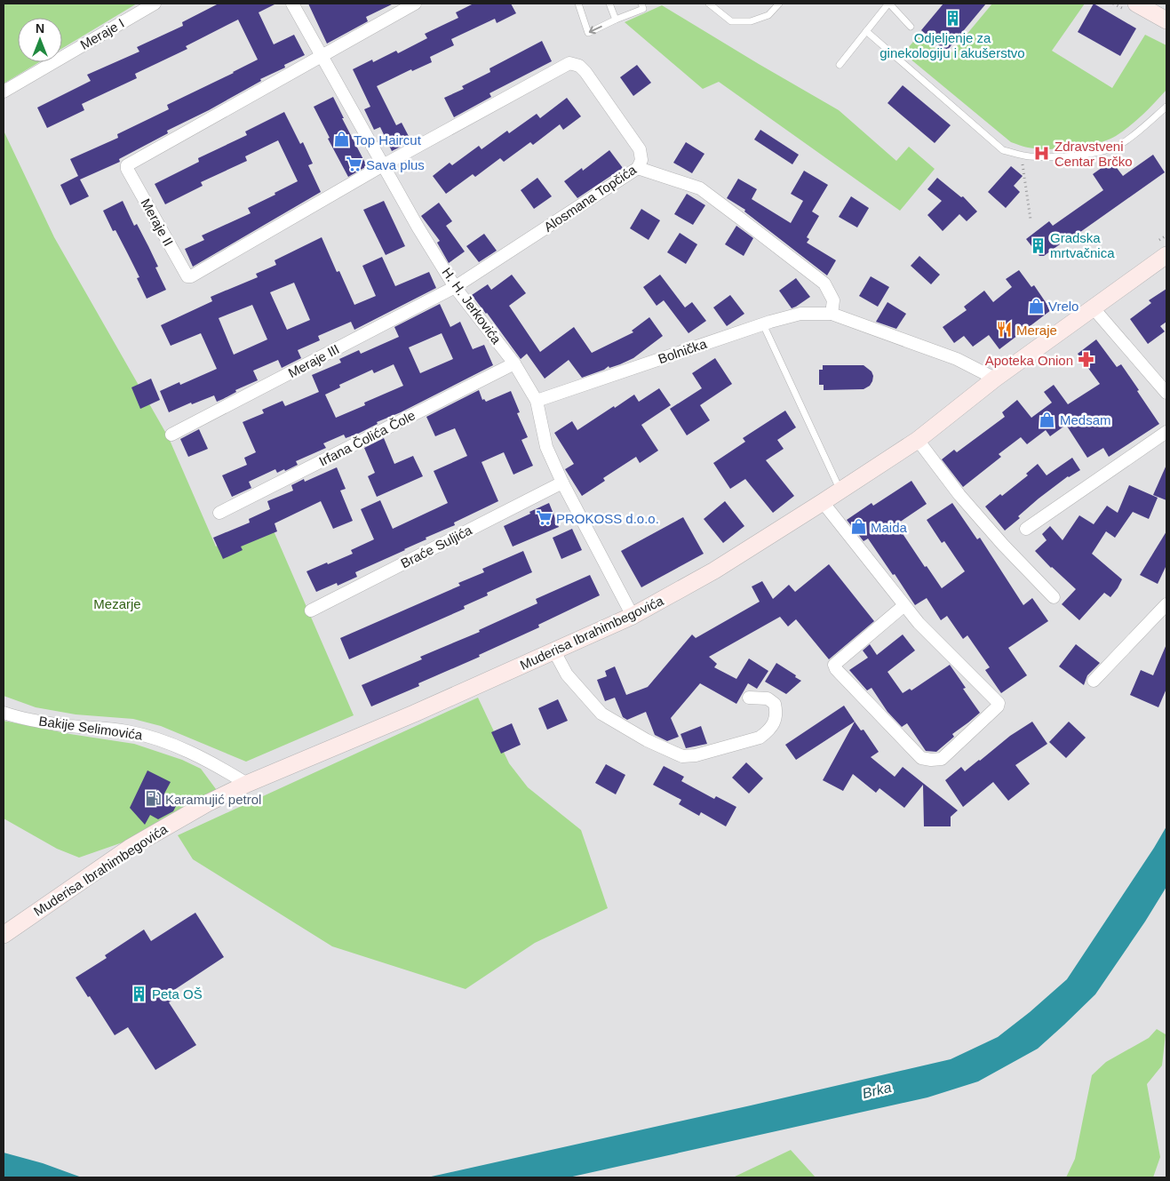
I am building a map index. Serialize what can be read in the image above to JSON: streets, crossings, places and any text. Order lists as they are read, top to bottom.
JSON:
{
  "streets": {
    "main road": ["Muderisa Ibrahimbegovića"],
    "street": [
      "Meraje I",
      "Alosmana Topčića",
      "Meraje II",
      "H. H. Jerkovića",
      "Bolnička",
      "Meraje III",
      "Irfana Čolića Čole",
      "Braće Suljića",
      "Bakije Selimovića"
    ]
  },
  "crossings": [
    ["Alosmana Topčića", "Meraje II"],
    ["Alosmana Topčića", "H. H. Jerkovića"],
    ["Alosmana Topčića", "Meraje III"],
    ["Meraje II", "H. H. Jerkovića"],
    ["H. H. Jerkovića", "Bolnička"],
    ["H. H. Jerkovića", "Meraje III"],
    ["H. H. Jerkovića", "Irfana Čolića Čole"],
    ["H. H. Jerkovića", "Braće Suljića"],
    ["H. H. Jerkovića", "Muderisa Ibrahimbegovića"],
    ["Bolnička", "Muderisa Ibrahimbegovića"],
    ["Muderisa Ibrahimbegovića", "Bakije Selimovića"]
  ],
  "water": ["Brka"],
  "parks": ["Mezarje"],
  "places": {
    "building": ["Odjeljenje za ginekologiju i akušerstvo", "Gradska mrtvačnica", "Peta OŠ"],
    "shop": [
      "Top Haircut",
      "Vrelo",
      "Medsam",
      "Maida"
    ],
    "hospital": ["Zdravstveni Centar Brčko"],
    "supermarket": ["Sava plus", "PROKOSS d.o.o."],
    "restaurant": ["Meraje"],
    "pharmacy": ["Apoteka Onion"],
    "fuel station": ["Karamujić petrol"]
  },
  "north": "top"
}
